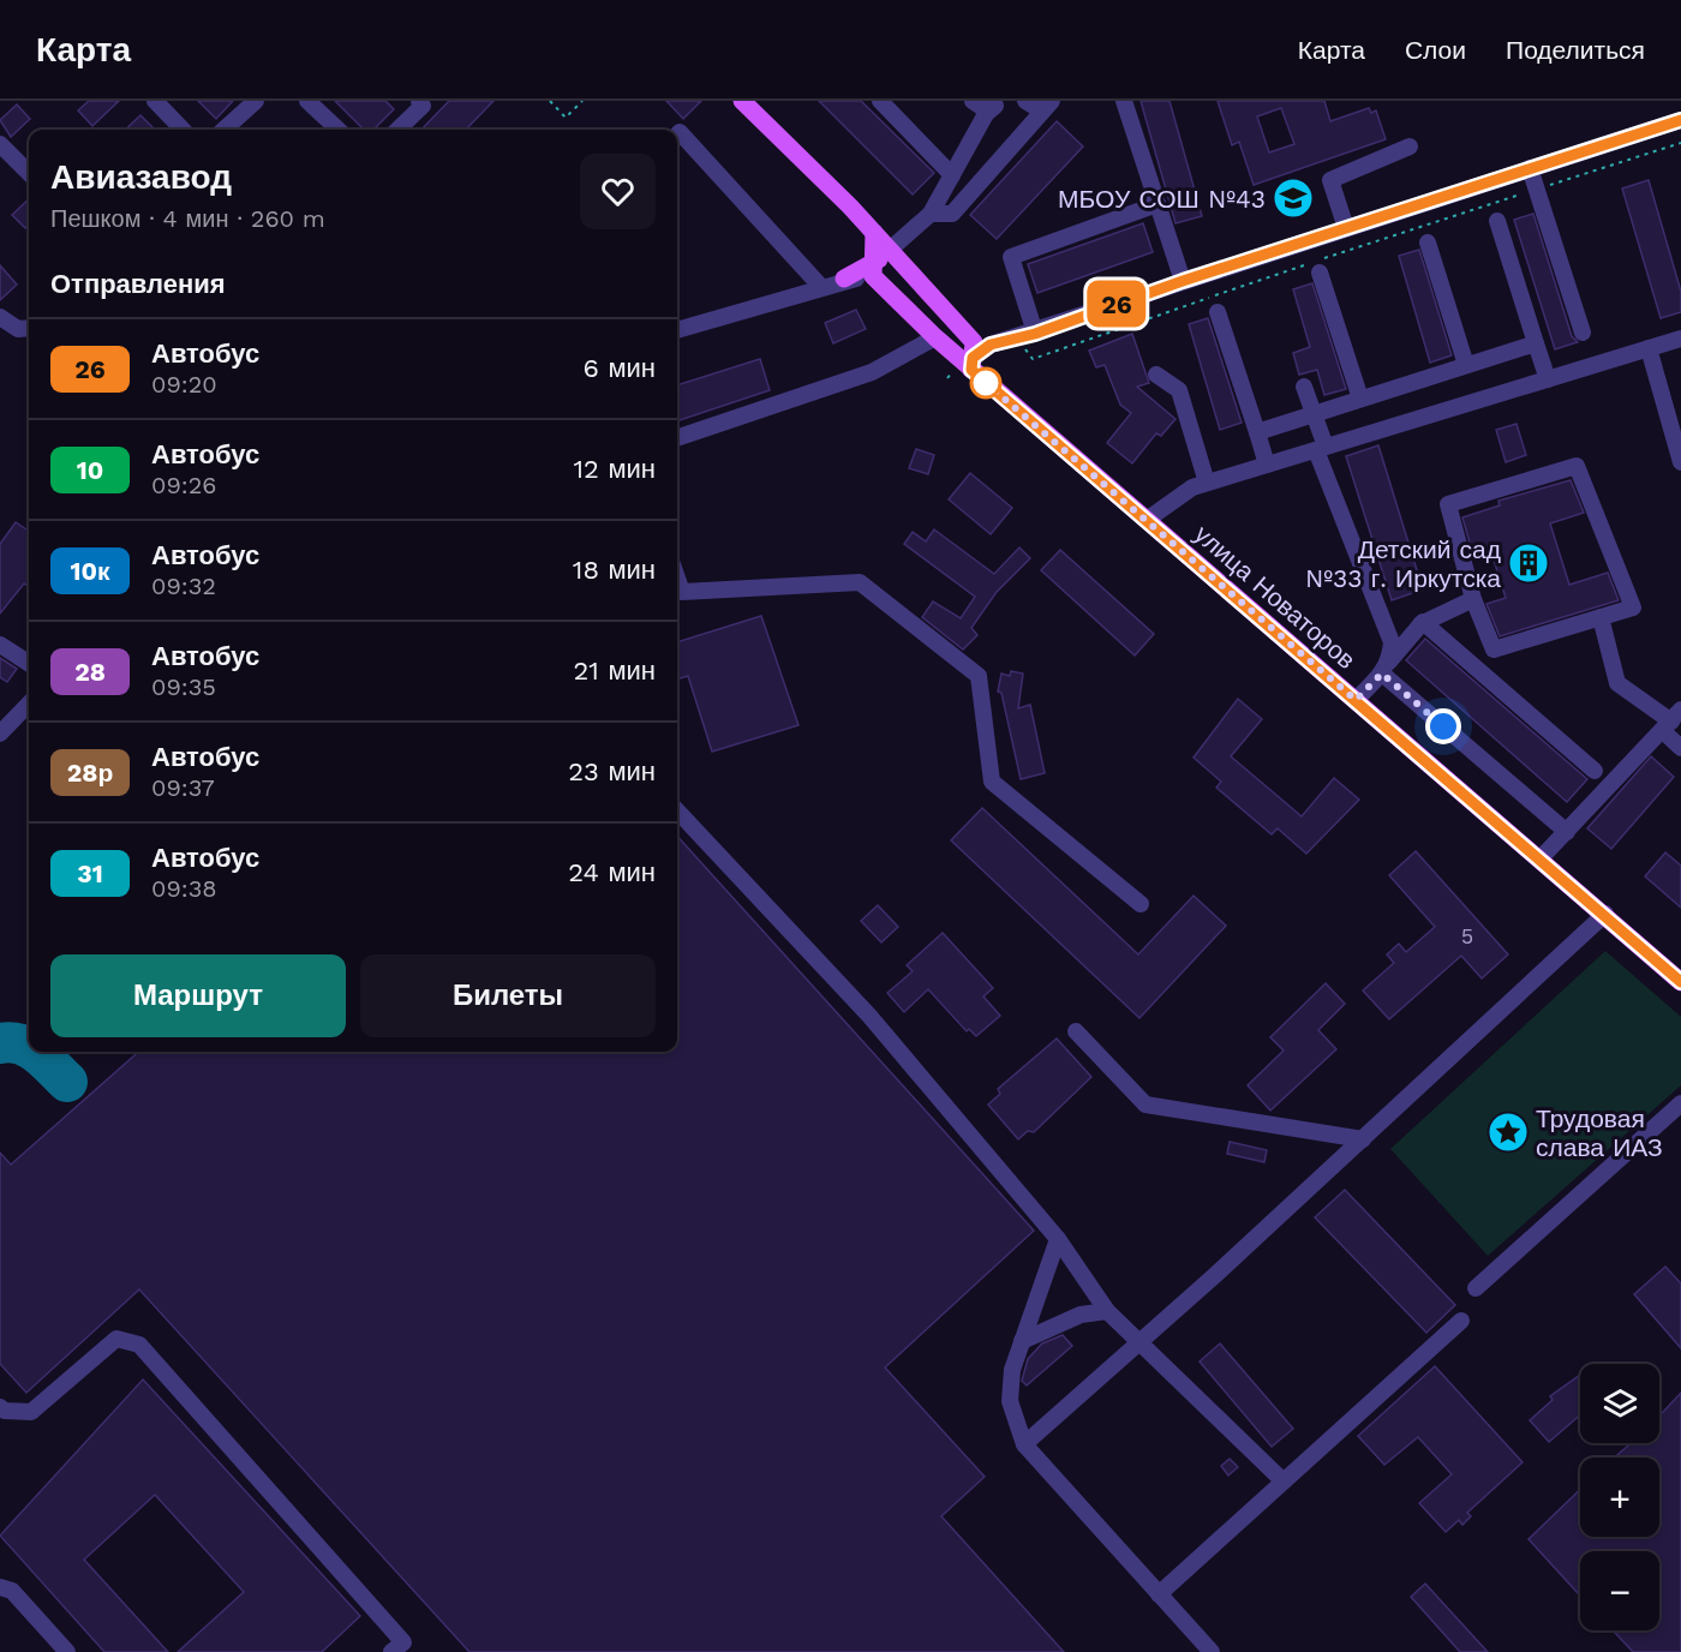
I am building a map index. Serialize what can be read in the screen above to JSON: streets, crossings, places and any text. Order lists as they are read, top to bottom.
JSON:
{
  "streets": {
    "main road": ["улица Новаторов"]
  },
  "places": {
    "school or university": ["МБОУ СОШ №43"],
    "building": ["Детский сад №33 г. Иркутска"],
    "place": ["Трудовая слава ИАЗ"]
  },
  "lines": ["bus line 26"],
  "house_numbers": ["5"],
  "page": {
    "header": "Карта",
    "nav": ["Карта", "Слои", "Поделиться"],
    "on_map": "26",
    "heading": [
      ["Авиазавод", "Пешком · 4 мин · 260 m"],
      "Отправления"
    ],
    "list": [
      {
        "mark": "26",
        "name": "Автобус",
        "note": "09:20",
        "value": "6 мин"
      },
      {
        "mark": "10",
        "name": "Автобус",
        "note": "09:26",
        "value": "12 мин"
      },
      {
        "mark": "10к",
        "name": "Автобус",
        "note": "09:32",
        "value": "18 мин"
      },
      {
        "mark": "28",
        "name": "Автобус",
        "note": "09:35",
        "value": "21 мин"
      },
      {
        "mark": "28р",
        "name": "Автобус",
        "note": "09:37",
        "value": "23 мин"
      },
      {
        "mark": "31",
        "name": "Автобус",
        "note": "09:38",
        "value": "24 мин"
      }
    ],
    "buttons": ["Маршрут", "Билеты"],
    "map_buttons": ["+", "−"]
  }
}
